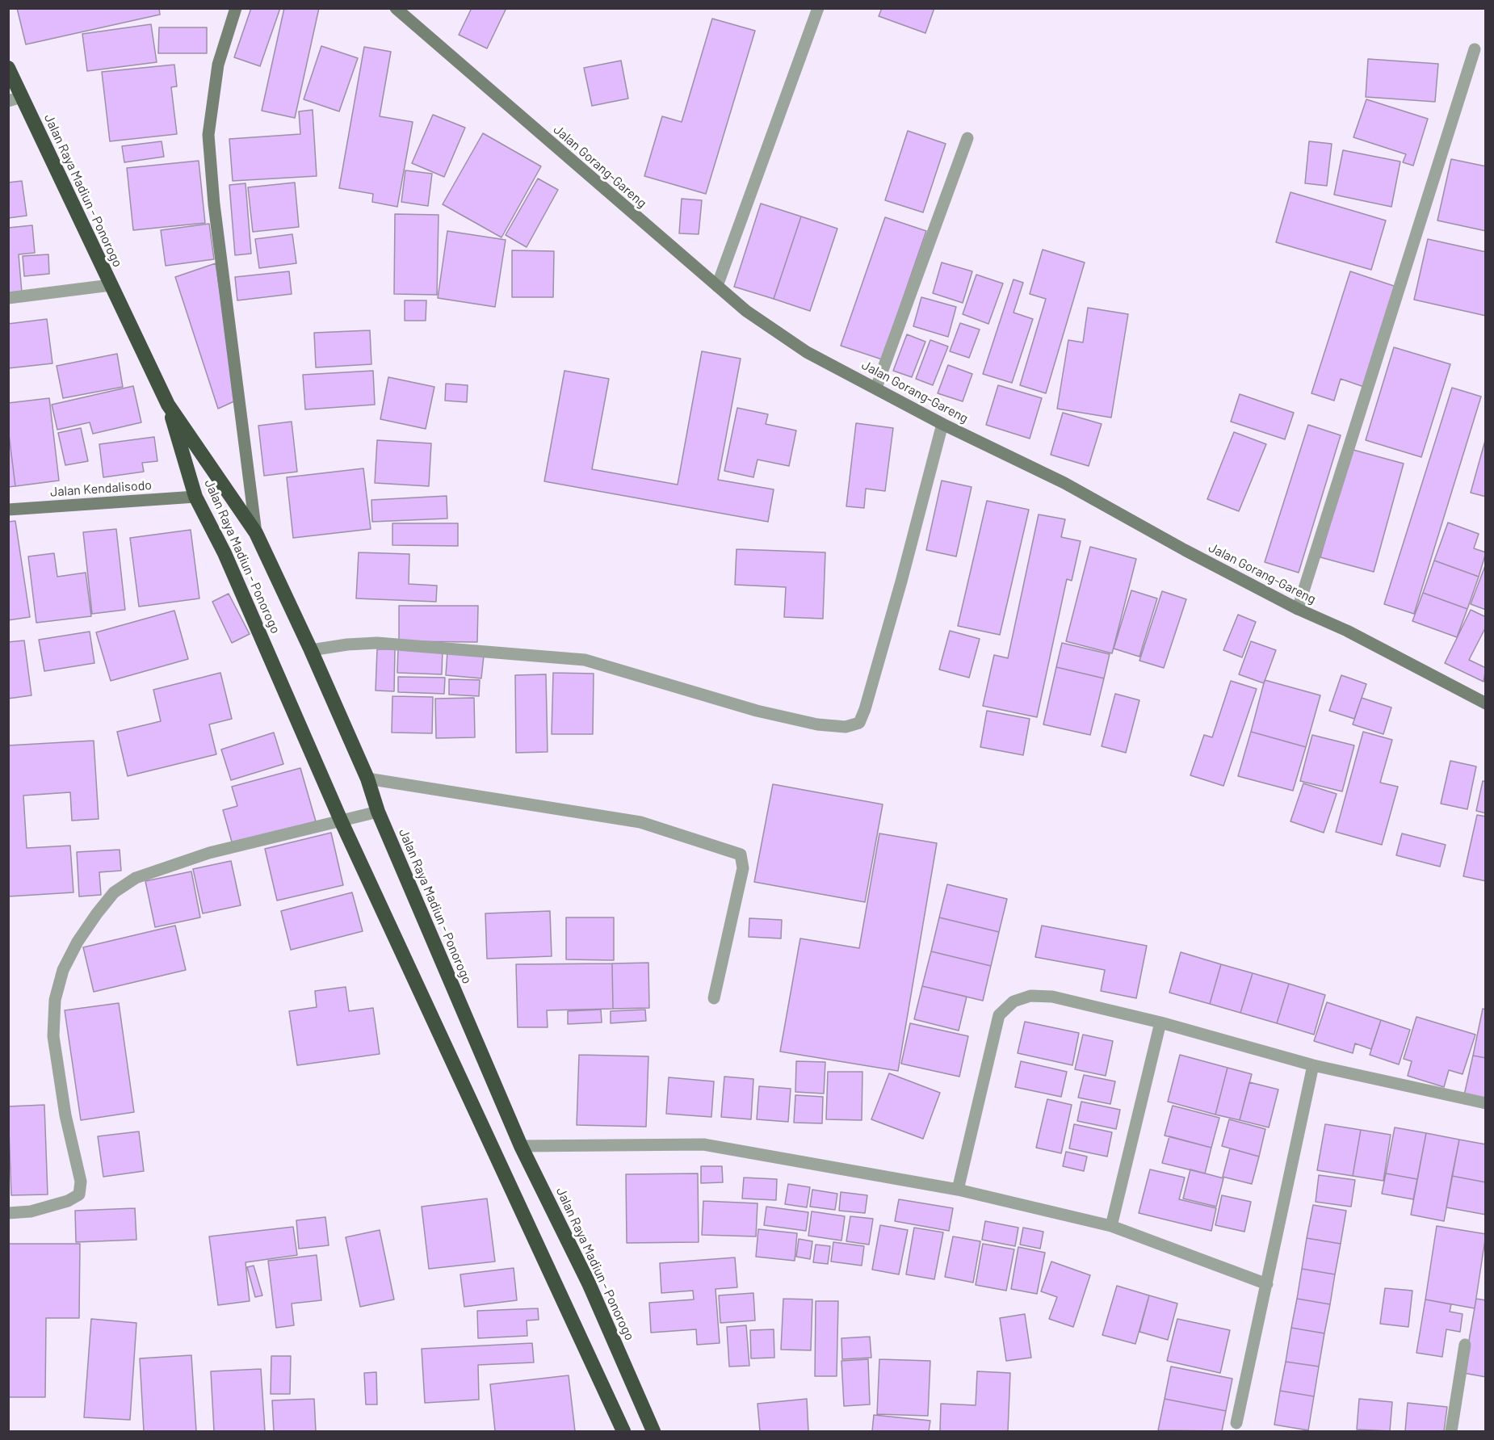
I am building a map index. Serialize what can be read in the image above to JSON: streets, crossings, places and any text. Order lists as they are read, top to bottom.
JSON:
{
  "streets": {
    "highway": ["Jalan Raya Madiun - Ponorogo"],
    "main road": ["Jalan Gorang-Gareng", "Jalan Kendalisodo"]
  },
  "crossings": [
    ["Jalan Raya Madiun - Ponorogo", "Jalan Kendalisodo"]
  ]
}
